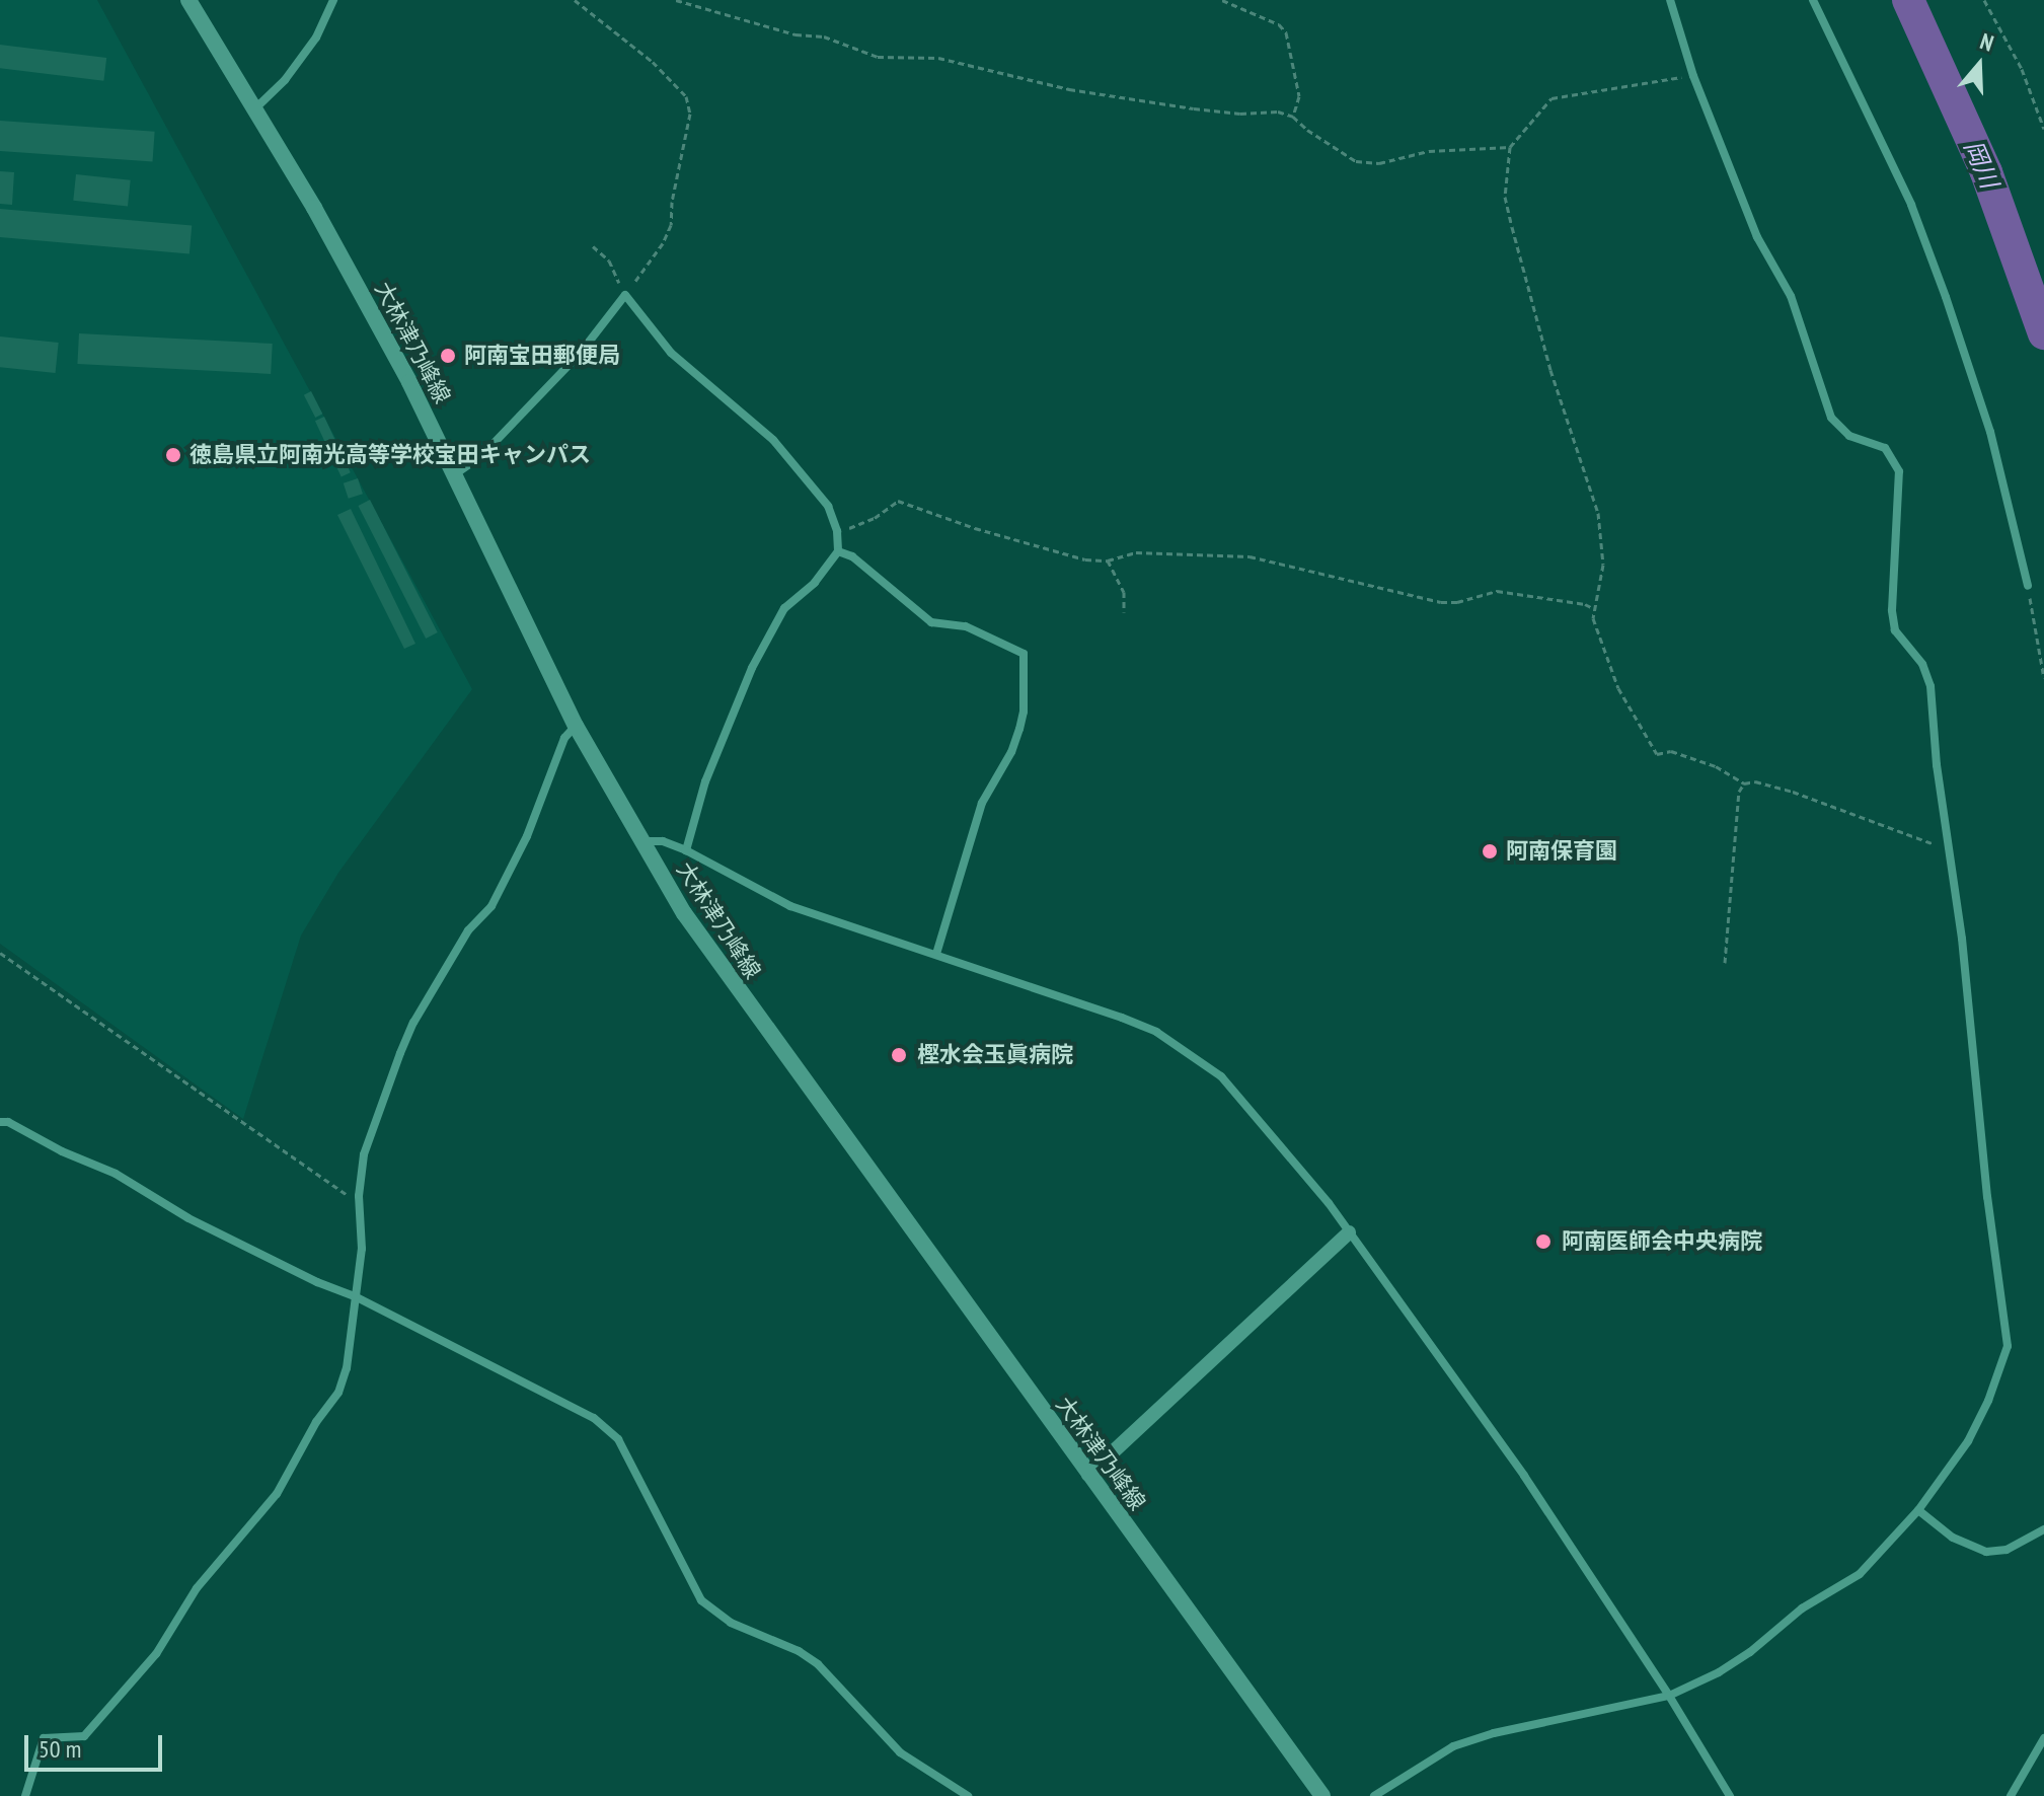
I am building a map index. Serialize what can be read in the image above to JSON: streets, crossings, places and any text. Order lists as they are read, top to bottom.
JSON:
{
  "streets": {
    "main road": ["大林津乃峰線"]
  },
  "water": ["岡川"],
  "places": [
    "阿南宝田郵便局",
    "徳島県立阿南光高等学校宝田キャンパス",
    "阿南保育園",
    "樫水会玉眞病院",
    "阿南医師会中央病院"
  ],
  "scale_bar": "50 m",
  "north": "top"
}
